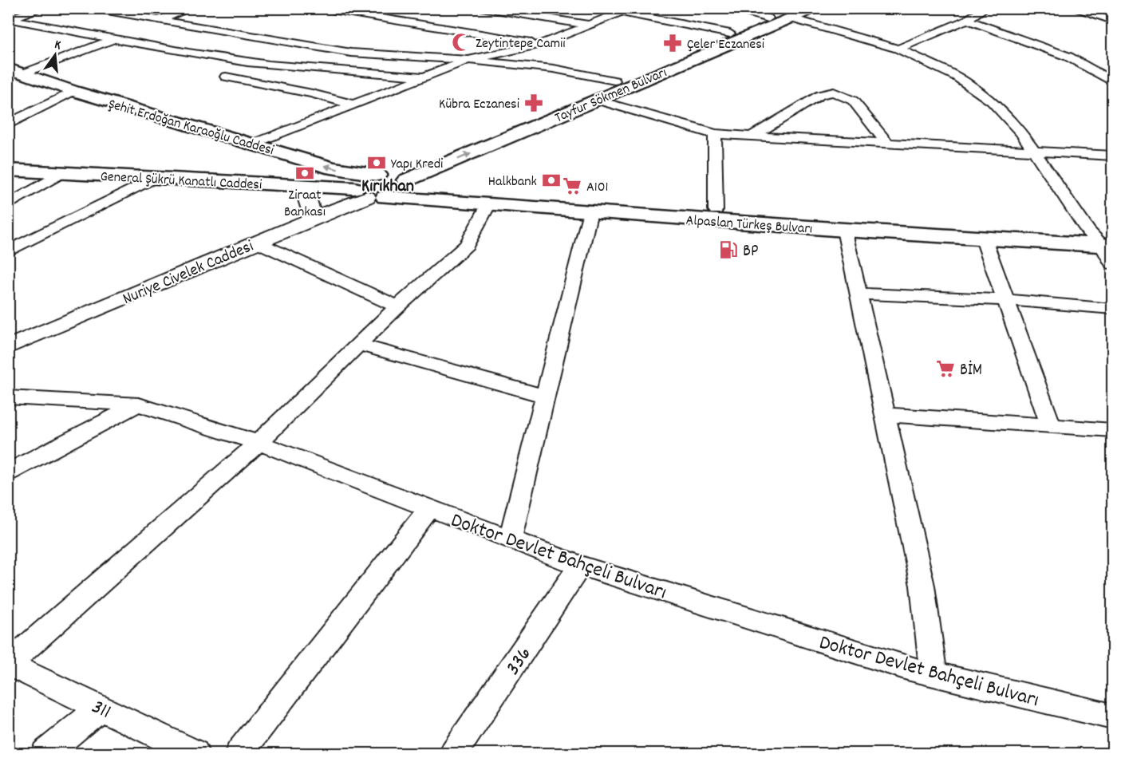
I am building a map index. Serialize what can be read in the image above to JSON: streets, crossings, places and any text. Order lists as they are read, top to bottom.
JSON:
{
  "streets": {
    "main road": [
      "Tayfur Sökmen Bulvarı",
      "Şehit Erdoğan Karaoğlu Caddesi",
      "General Şükrü Kanatlı Caddesi",
      "Alpaslan Türkeş Bulvarı",
      "Nuriye Civelek Caddesi"
    ],
    "street": ["Doktor Devlet Bahçeli Bulvarı", "336", "311"]
  },
  "crossings": [
    ["Tayfur Sökmen Bulvarı", "Şehit Erdoğan Karaoğlu Caddesi"],
    ["Tayfur Sökmen Bulvarı", "Alpaslan Türkeş Bulvarı"],
    ["Tayfur Sökmen Bulvarı", "Nuriye Civelek Caddesi"],
    ["Şehit Erdoğan Karaoğlu Caddesi", "Alpaslan Türkeş Bulvarı"],
    ["Şehit Erdoğan Karaoğlu Caddesi", "Nuriye Civelek Caddesi"],
    ["General Şükrü Kanatlı Caddesi", "Alpaslan Türkeş Bulvarı"],
    ["General Şükrü Kanatlı Caddesi", "Nuriye Civelek Caddesi"],
    ["Alpaslan Türkeş Bulvarı", "Nuriye Civelek Caddesi"],
    ["Doktor Devlet Bahçeli Bulvarı", "336"]
  ],
  "one_way": ["Şehit Erdoğan Karaoğlu Caddesi"],
  "districts": ["Kırıkhan"],
  "places": {
    "mosque": ["Zeytintepe Camii"],
    "pharmacy": ["Çeler Eczanesi", "Kübra Eczanesi"],
    "bank": ["Yapı Kredi", "Ziraat Bankası", "Halkbank"],
    "supermarket": ["A101", "BİM"],
    "fuel station": ["BP"]
  },
  "north": "top"
}
